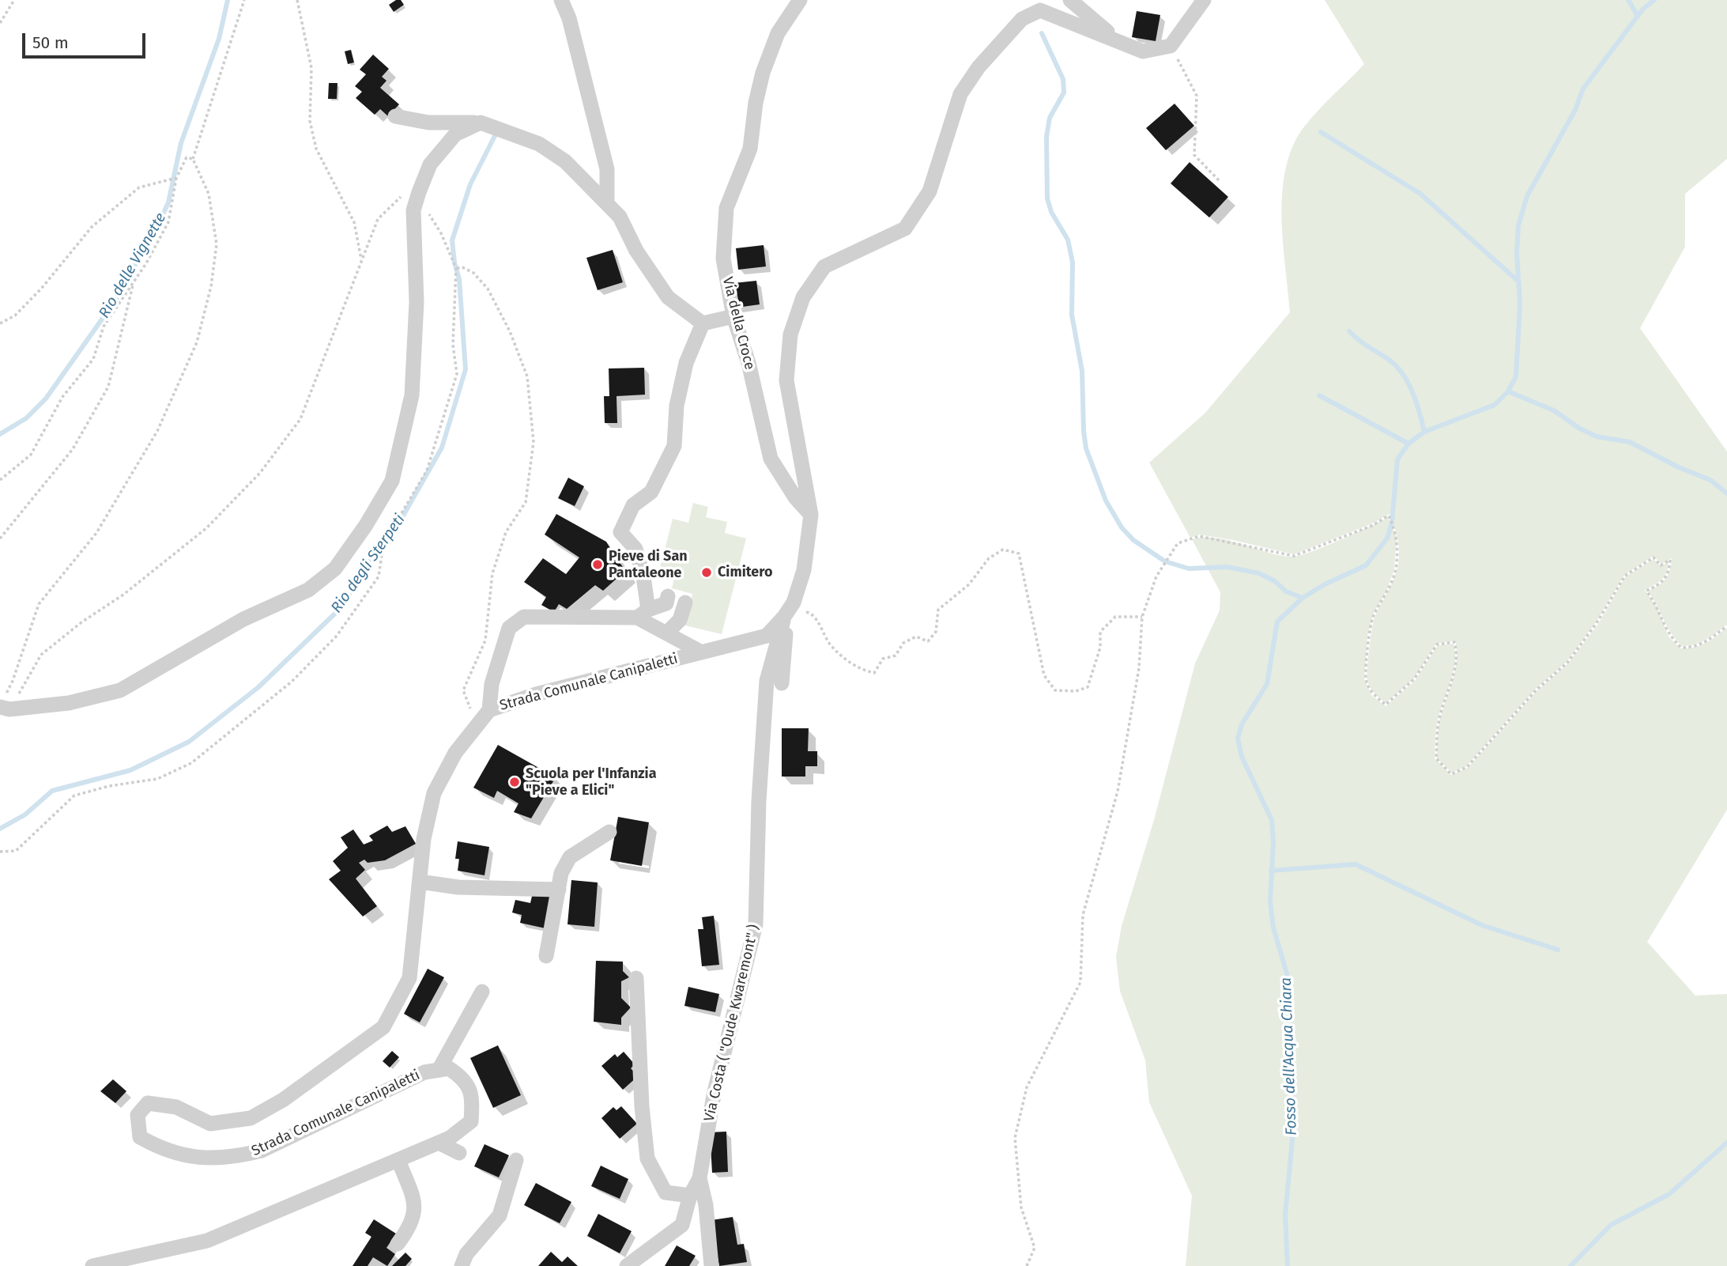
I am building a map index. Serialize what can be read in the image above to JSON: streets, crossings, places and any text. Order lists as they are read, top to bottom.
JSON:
{
  "streets": {
    "street": ["Via della Croce", "Strada Comunale Canipaletti", "Via Costa ( \"Oude Kwaremont\" )"]
  },
  "crossings": [
    ["Via della Croce", "Strada Comunale Canipaletti"],
    ["Strada Comunale Canipaletti", "Via Costa ( \"Oude Kwaremont\" )"]
  ],
  "water": ["Rio delle Vignette", "Rio degli Sterpeti", "Fosso dell'Acqua Chiara"],
  "places": ["Pieve di San Pantaleone", "Cimitero", "Scuola per l'Infanzia \"Pieve a Elici\""],
  "scale_bar": "50 m"
}
